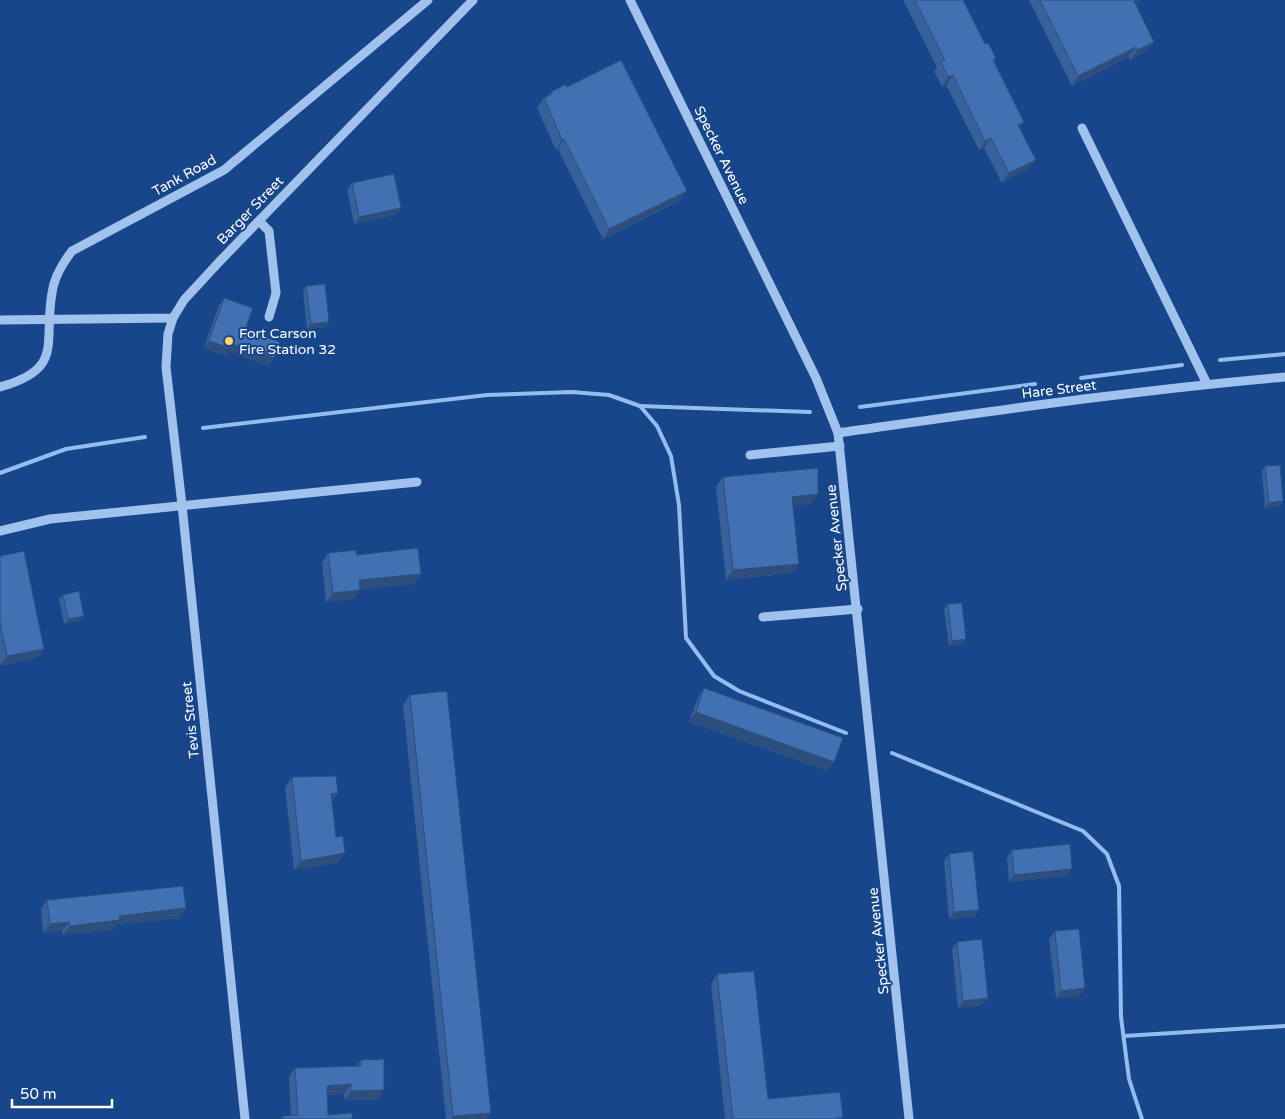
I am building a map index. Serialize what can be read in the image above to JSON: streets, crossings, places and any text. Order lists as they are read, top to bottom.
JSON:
{
  "streets": {
    "street": [
      "Specker Avenue",
      "Tank Road",
      "Barger Street",
      "Hare Street",
      "Tevis Street"
    ]
  },
  "crossings": [
    ["Specker Avenue", "Hare Street"],
    ["Barger Street", "Tevis Street"]
  ],
  "places": ["Fort Carson Fire Station 32"],
  "scale_bar": "50 m"
}
